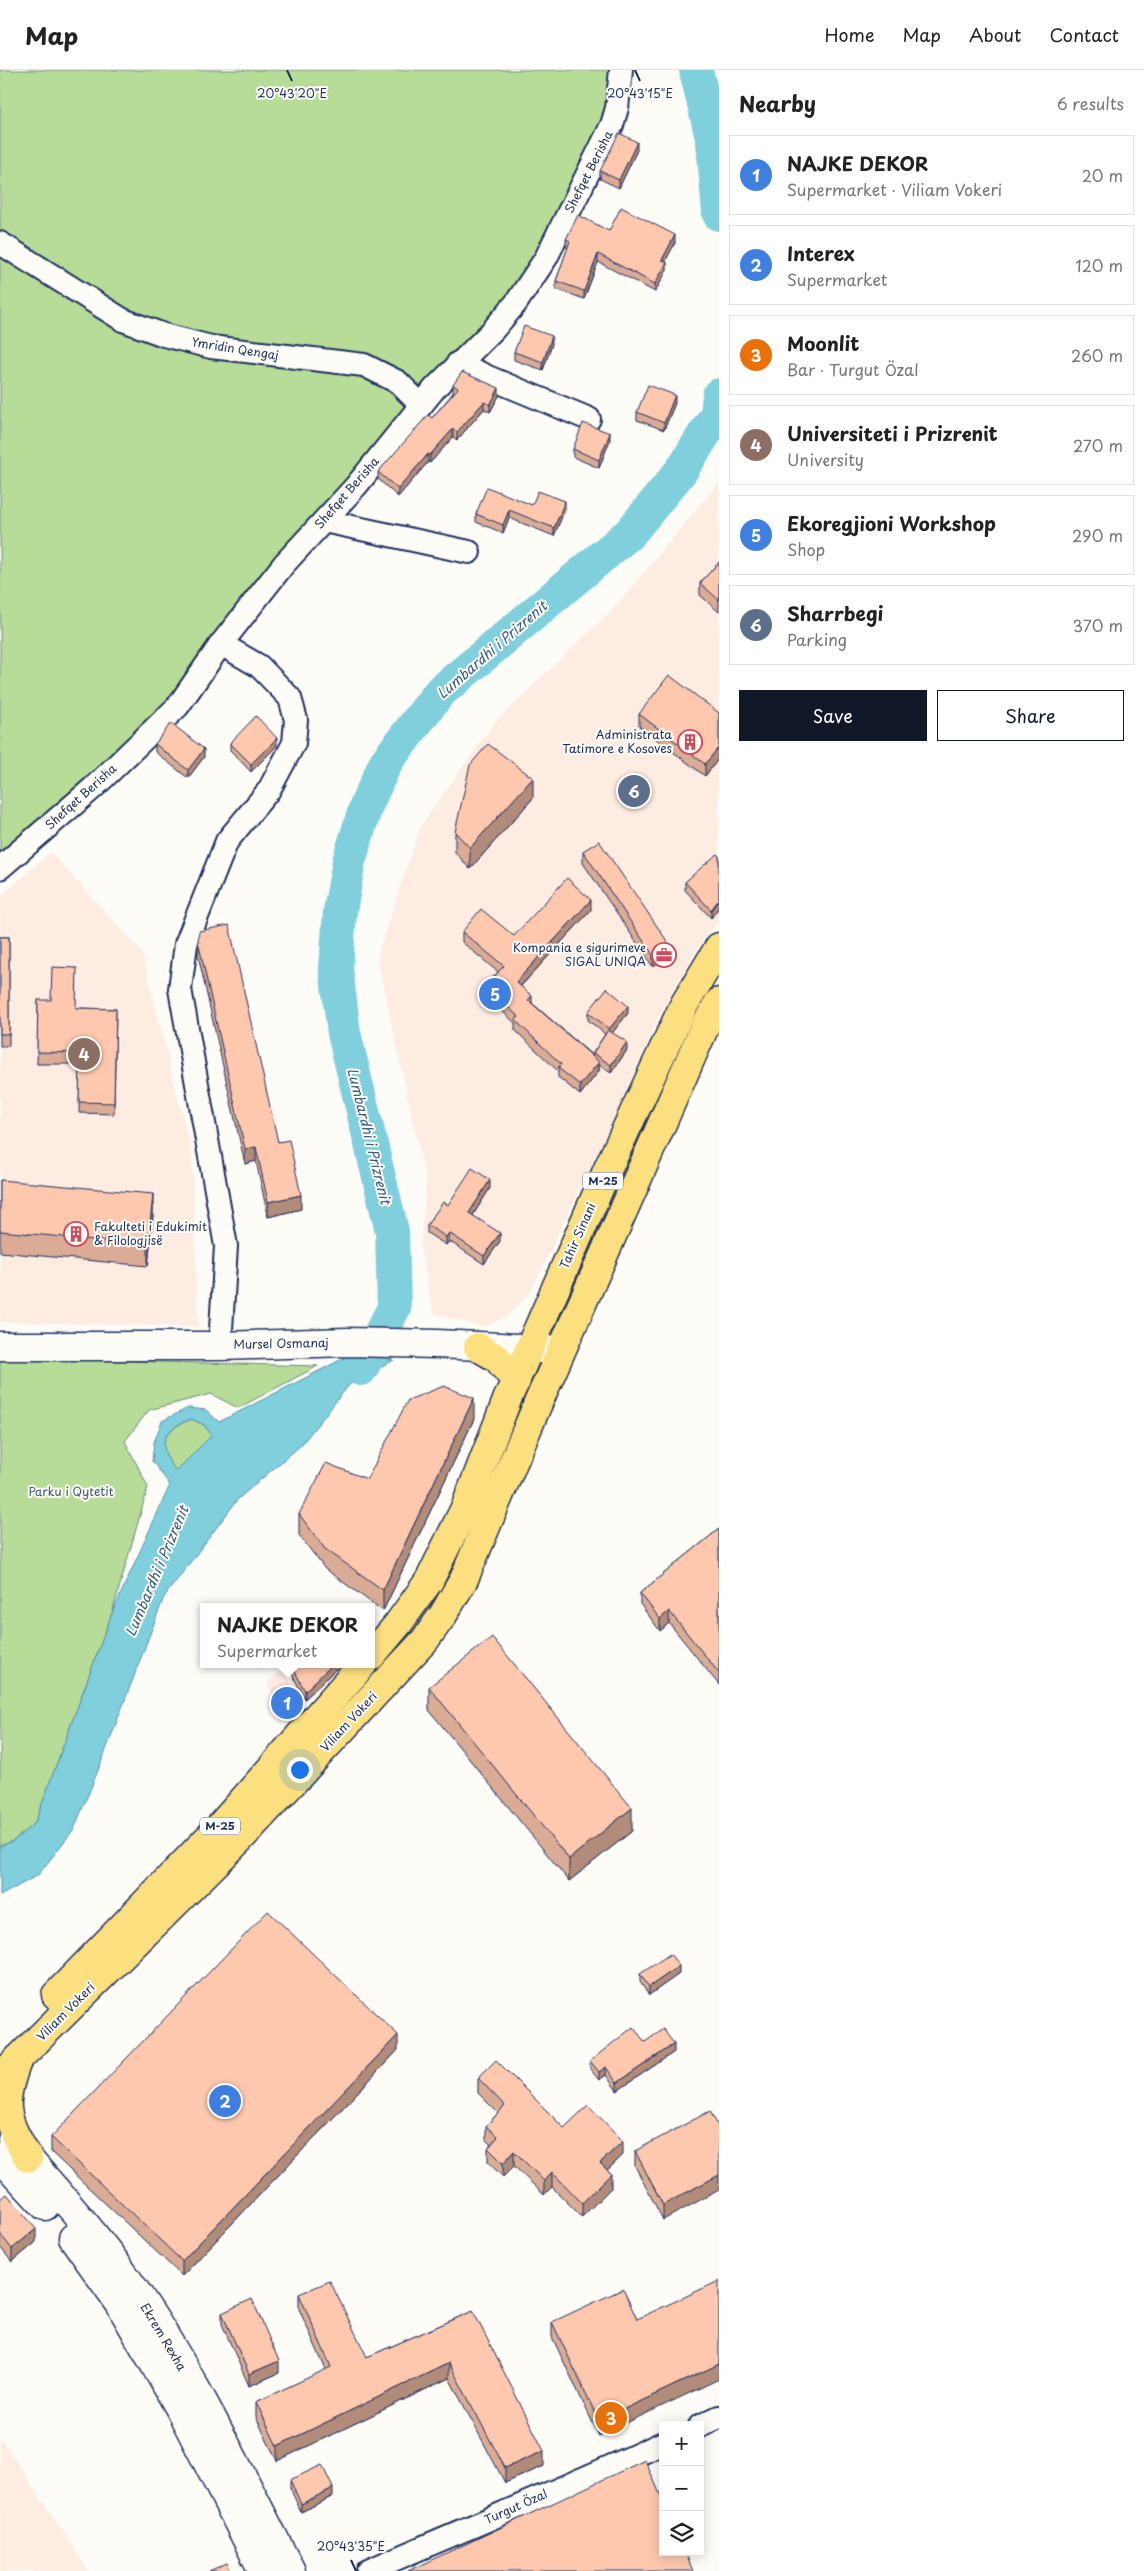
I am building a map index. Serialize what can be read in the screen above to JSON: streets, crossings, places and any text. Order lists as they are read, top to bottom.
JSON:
{
  "streets": {
    "main road": ["M-25", "Tahir Sinani", "Viliam Vokeri"],
    "street": [
      "Shefqet Berisha",
      "Ymridin Qengaj",
      "Mursel Osmanaj",
      "Ekrem Rexha",
      "Turgut Özal"
    ]
  },
  "crossings": [
    ["Shefqet Berisha", "Ymridin Qengaj"],
    ["M-25", "Mursel Osmanaj"],
    ["M-25", "Viliam Vokeri"],
    ["Tahir Sinani", "Mursel Osmanaj"],
    ["Mursel Osmanaj", "Viliam Vokeri"]
  ],
  "water": ["Lumbardhi i Prizrenit"],
  "parks": ["Parku i Qytetit"],
  "places": {
    "building": ["Administrata Tatimore e Kosoves", "Fakulteti i Edukimit & Filologjisë"],
    "office": ["Kompania e sigurimeve SIGAL UNIQA"]
  },
  "page": {
    "header": "Map",
    "nav": [
      "Home",
      "Map",
      "About",
      "Contact"
    ],
    "heading": ["Nearby", "6 results"],
    "list": [
      {
        "mark": "1",
        "name": "NAJKE DEKOR",
        "note": "Supermarket · Viliam Vokeri",
        "value": "20 m"
      },
      {
        "mark": "2",
        "name": "Interex",
        "note": "Supermarket",
        "value": "120 m"
      },
      {
        "mark": "3",
        "name": "Moonlit",
        "note": "Bar · Turgut Özal",
        "value": "260 m"
      },
      {
        "mark": "4",
        "name": "Universiteti i Prizrenit",
        "note": "University",
        "value": "270 m"
      },
      {
        "mark": "5",
        "name": "Ekoregjioni Workshop",
        "note": "Shop",
        "value": "290 m"
      },
      {
        "mark": "6",
        "name": "Sharrbegi",
        "note": "Parking",
        "value": "370 m"
      }
    ],
    "buttons": ["Save", "Share"],
    "pins": [
      "6",
      "5",
      "4",
      "1",
      "2",
      "3"
    ],
    "popup": ["NAJKE DEKOR", "Supermarket"],
    "map_buttons": ["+", "−"]
  },
  "coordinates": ["20°43'20\"E", "20°43'15\"E", "20°43'35\"E"]
}
